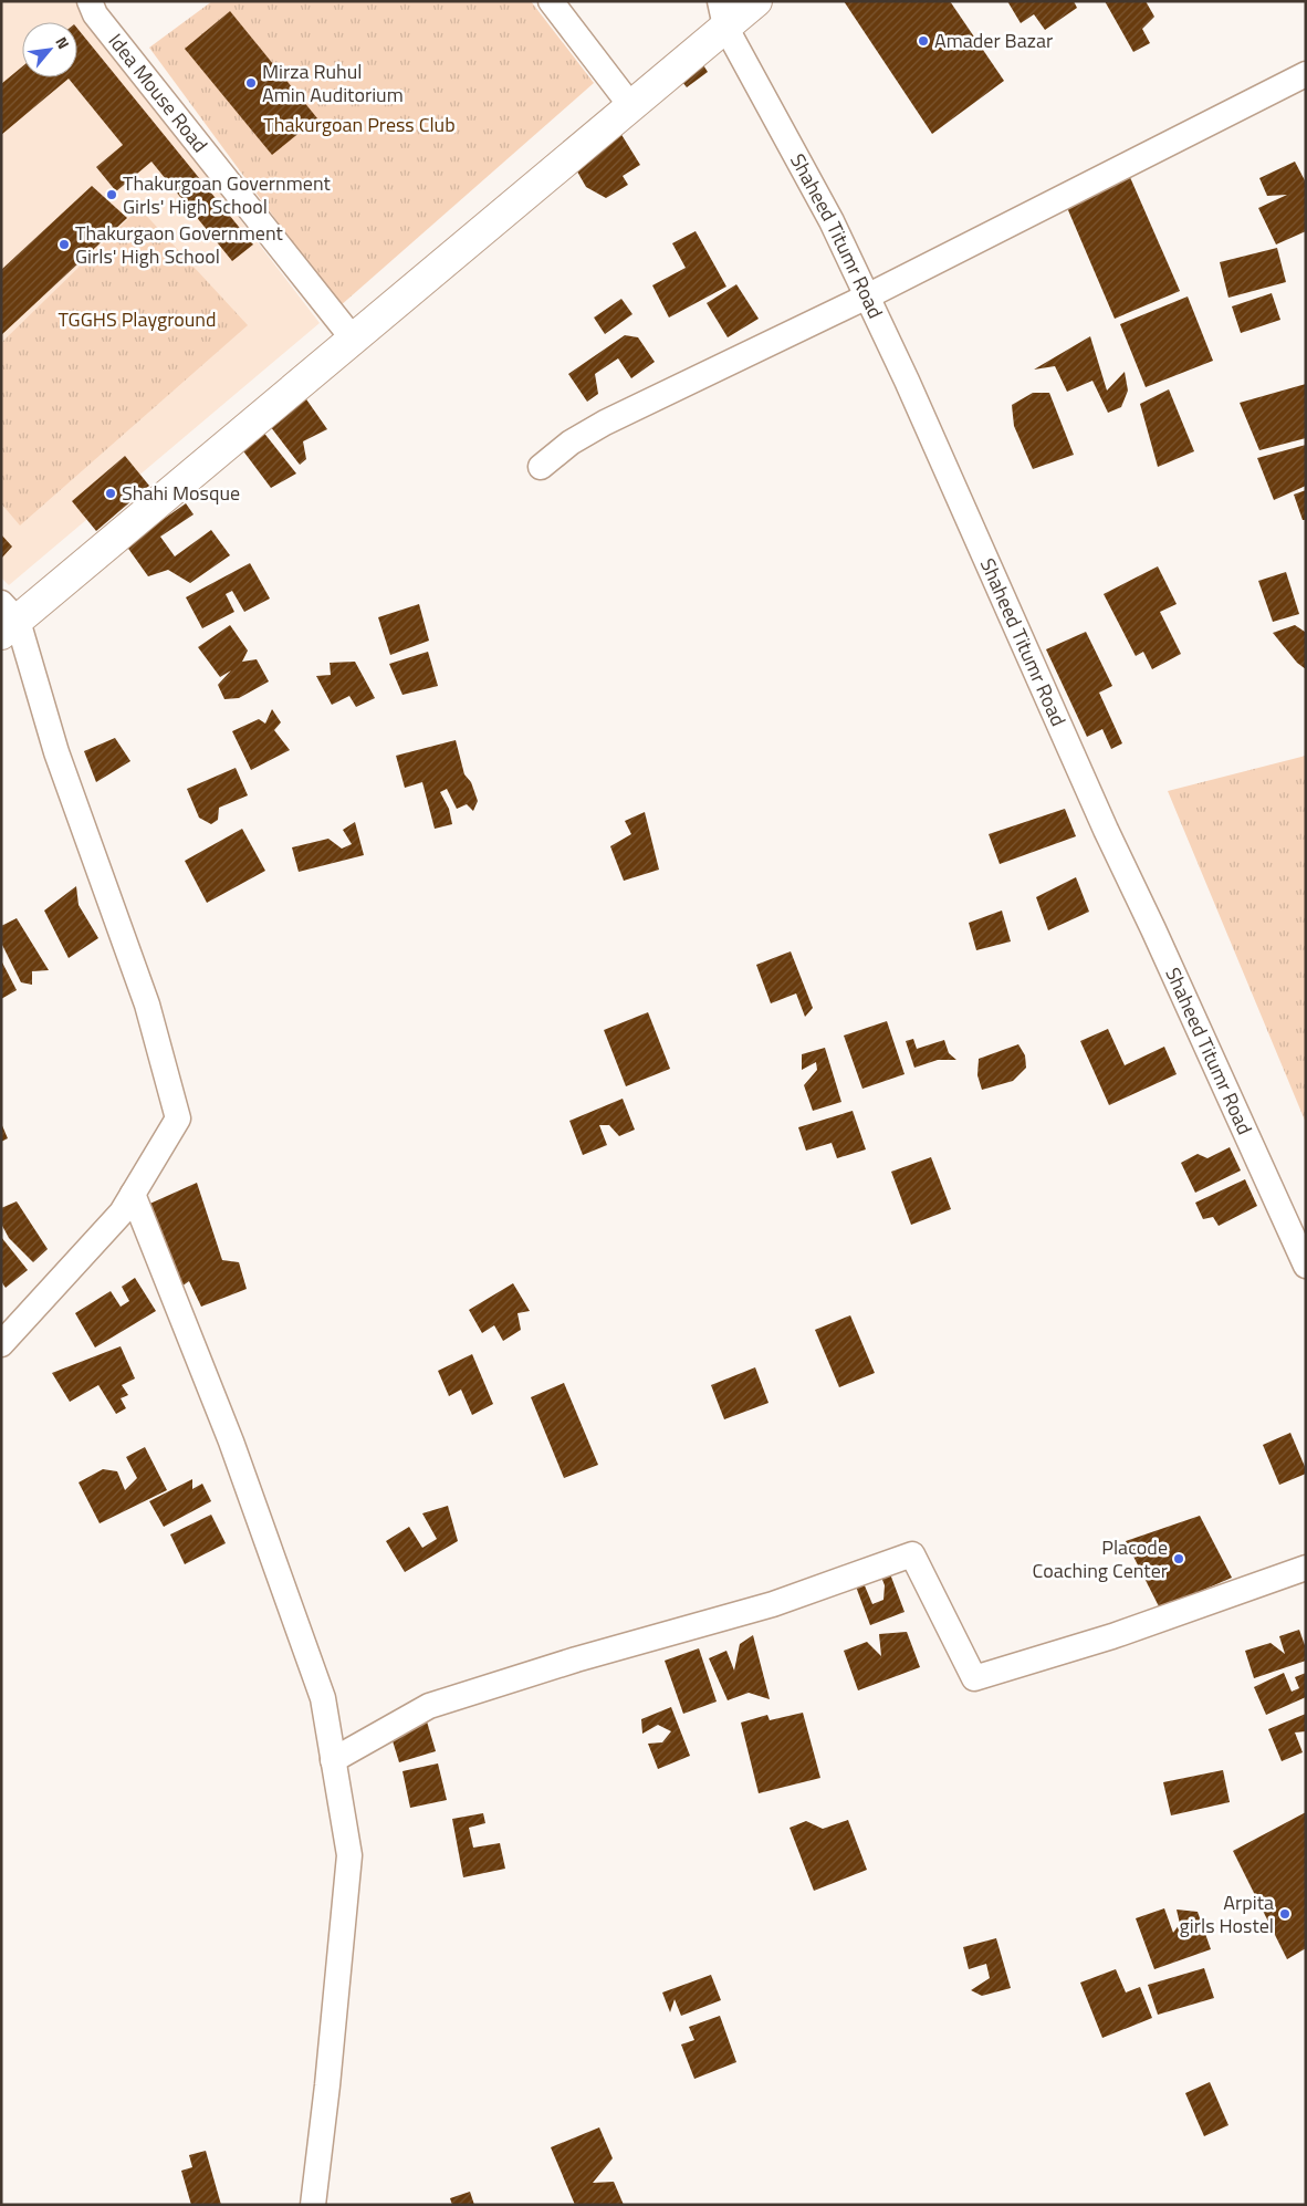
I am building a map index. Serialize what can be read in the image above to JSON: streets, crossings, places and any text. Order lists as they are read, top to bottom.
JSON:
{
  "streets": {
    "street": ["Idea Mouse Road", "Shaheed Titumr Road"]
  },
  "parks": ["Thakurgoan Press Club", "TGGHS Playground"],
  "places": [
    "Amader Bazar",
    "Mirza Ruhul Amin Auditorium",
    "Thakurgoan Government Girls' High School",
    "Thakurgaon Government Girls' High School",
    "Shahi Mosque",
    "Placode Coaching Center",
    "Arpita girls Hostel"
  ],
  "north": "top right"
}
